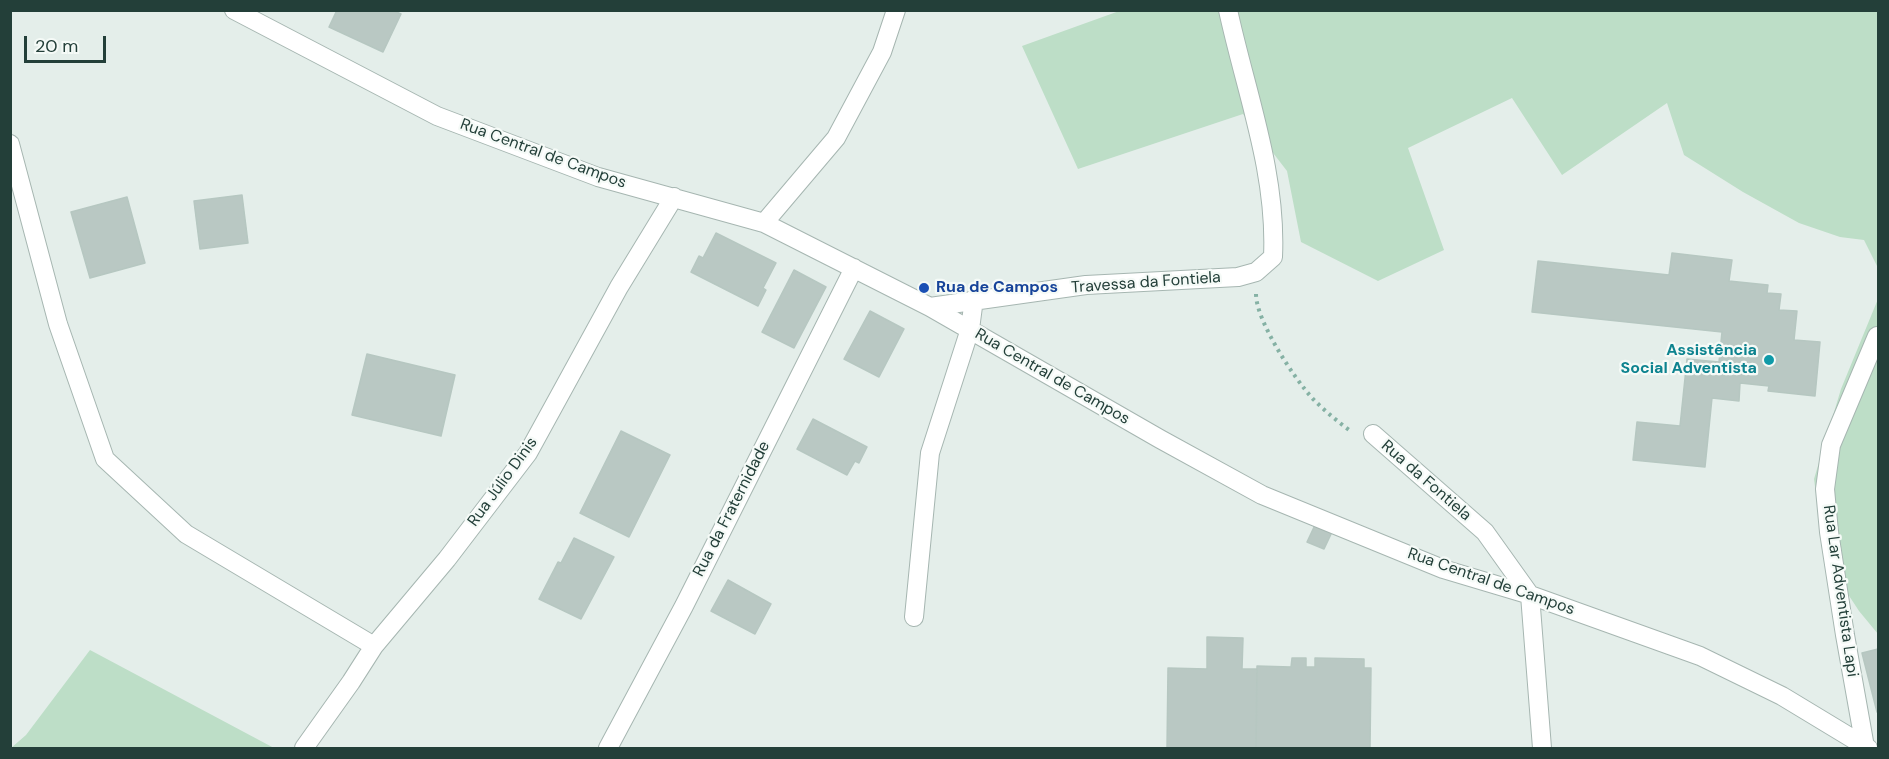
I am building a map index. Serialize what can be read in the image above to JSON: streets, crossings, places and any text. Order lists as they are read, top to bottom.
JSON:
{
  "streets": {
    "street": [
      "Rua Central de Campos",
      "Travessa da Fontiela",
      "Rua da Fontiela",
      "Rua Júlio Dinis",
      "Rua da Fraternidade",
      "Rua Lar Adventista Lapi"
    ]
  },
  "crossings": [
    ["Rua Central de Campos", "Travessa da Fontiela"],
    ["Rua Central de Campos", "Rua da Fontiela"],
    ["Rua Central de Campos", "Rua Júlio Dinis"],
    ["Rua Central de Campos", "Rua da Fraternidade"],
    ["Rua Central de Campos", "Rua Lar Adventista Lapi"],
    ["Travessa da Fontiela", "Rua da Fontiela"]
  ],
  "places": ["Rua de Campos", "Assistência Social Adventista"],
  "scale_bar": "20 m"
}
